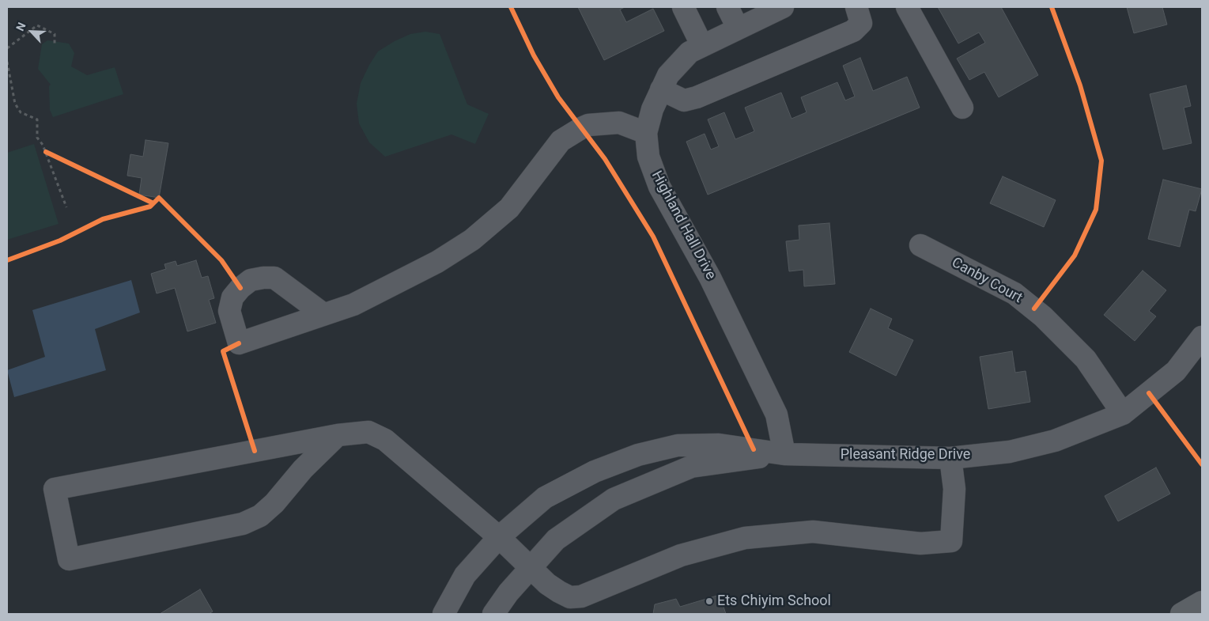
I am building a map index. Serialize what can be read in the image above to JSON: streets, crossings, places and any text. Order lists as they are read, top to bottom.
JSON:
{
  "streets": {
    "street": ["Highland Hall Drive", "Canby Court", "Pleasant Ridge Drive"]
  },
  "crossings": [
    ["Highland Hall Drive", "Pleasant Ridge Drive"],
    ["Canby Court", "Pleasant Ridge Drive"]
  ],
  "places": ["Ets Chiyim School"],
  "north": "top left"
}
